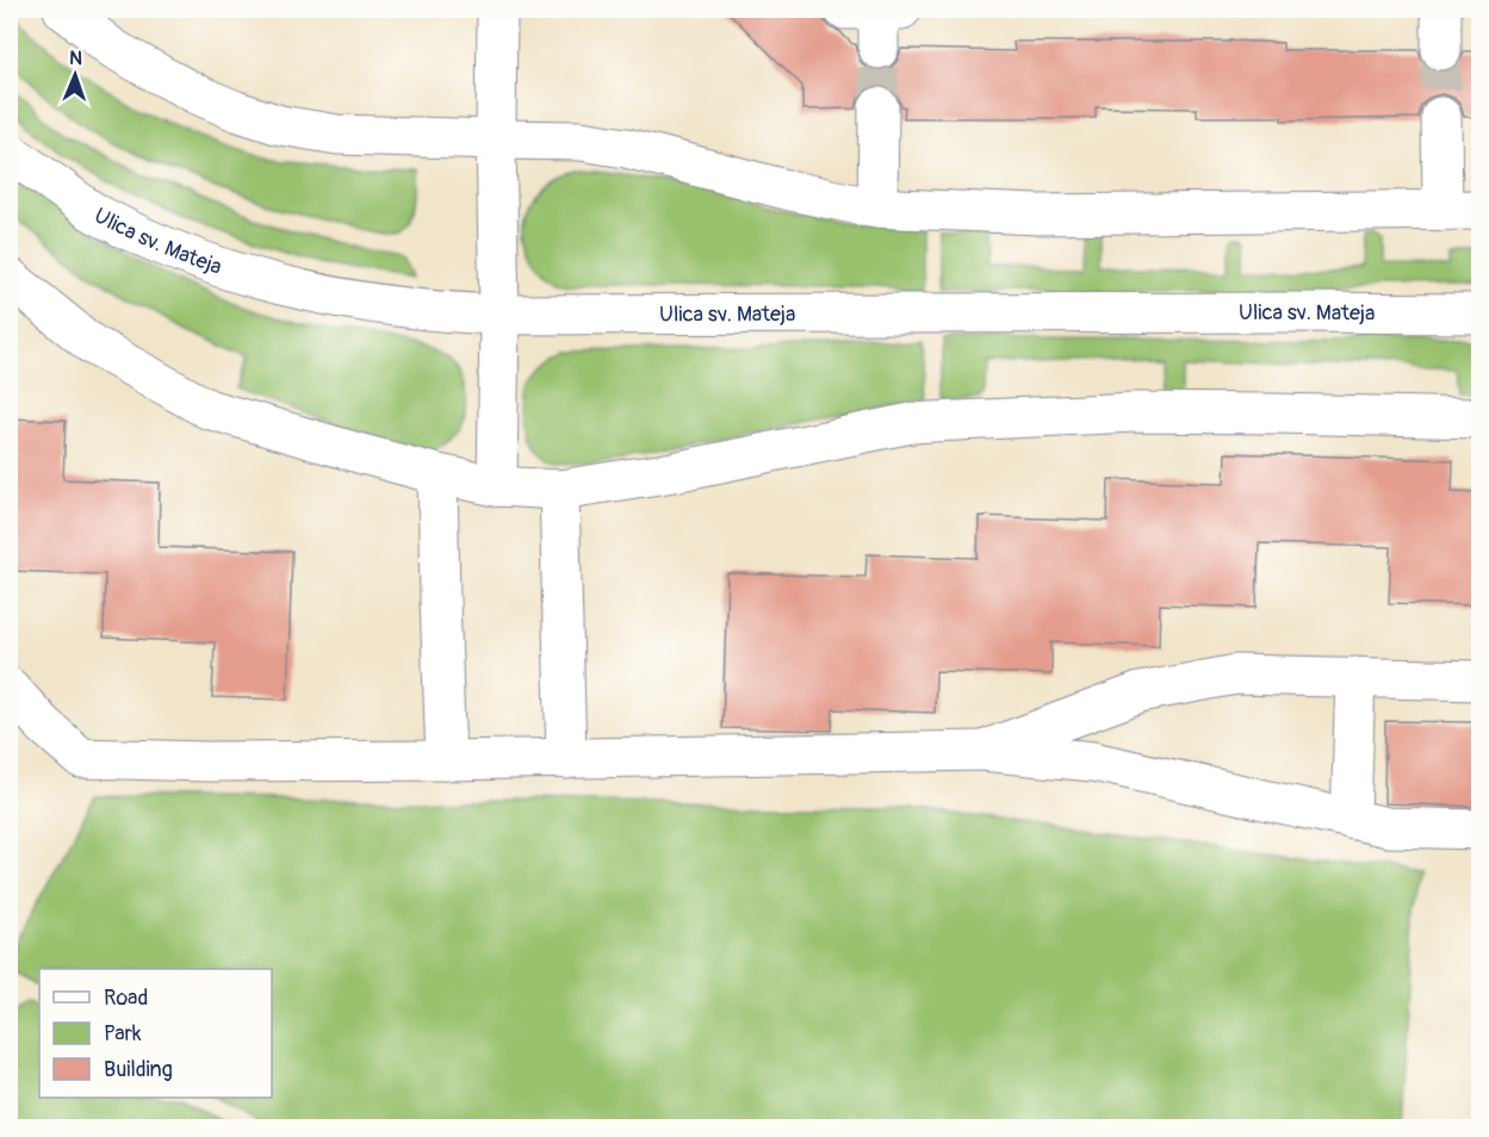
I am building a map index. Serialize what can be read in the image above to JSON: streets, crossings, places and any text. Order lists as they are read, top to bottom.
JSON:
{
  "streets": {
    "street": ["Ulica sv. Mateja"]
  },
  "legend": ["Road", "Park", "Building"],
  "north": "top"
}
